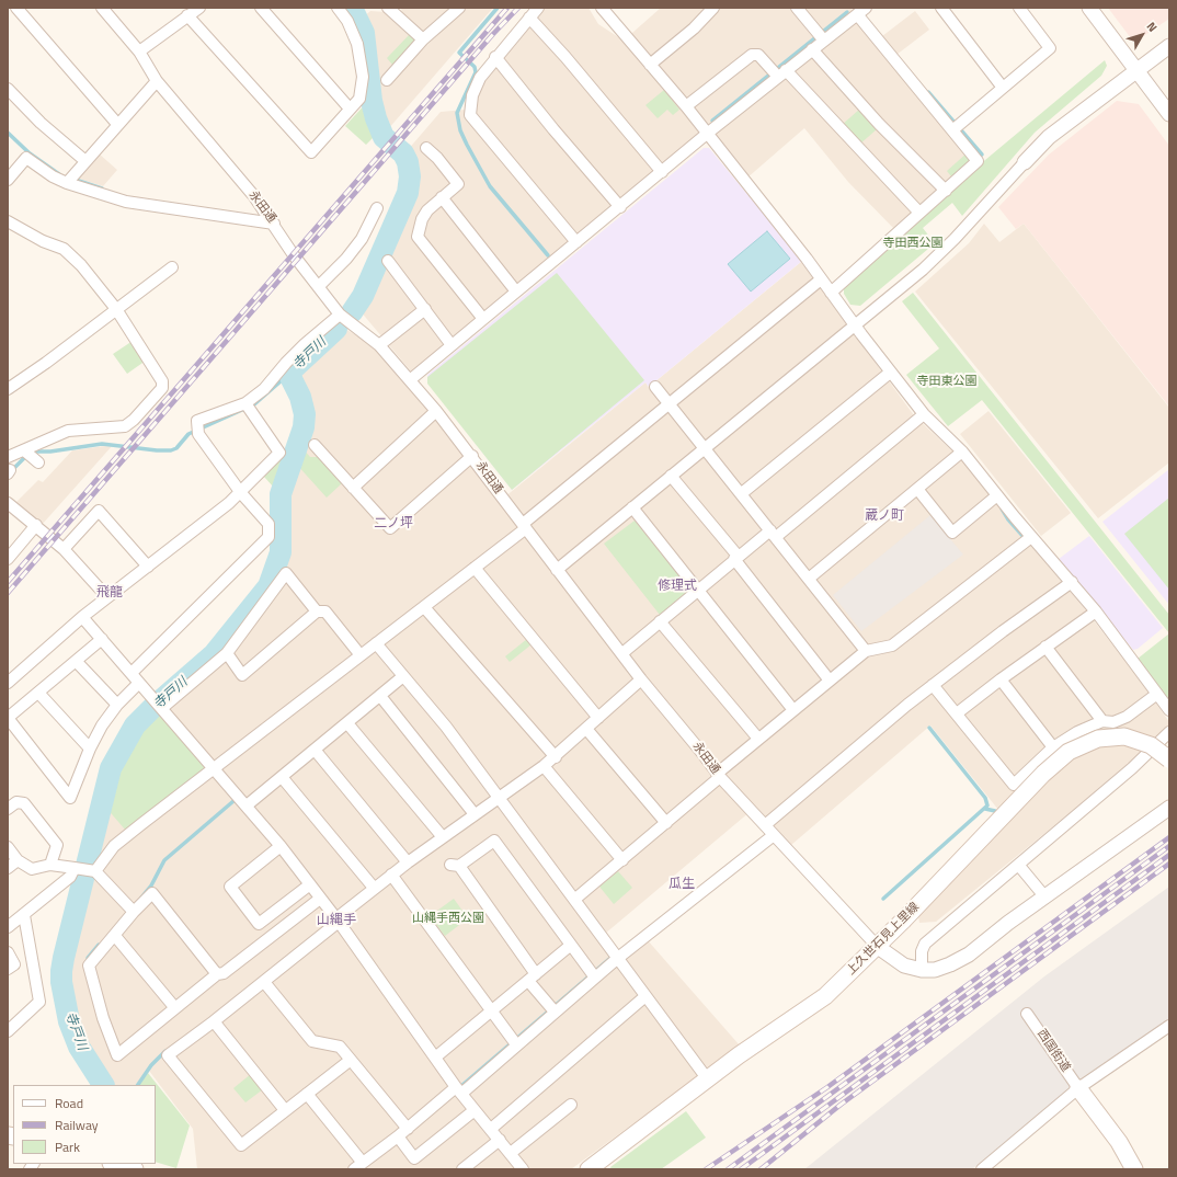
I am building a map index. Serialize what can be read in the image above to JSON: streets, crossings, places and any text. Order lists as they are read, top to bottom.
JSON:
{
  "streets": {
    "main road": ["上久世石見上里線"],
    "street": ["永田通", "西国街道"]
  },
  "crossings": [
    ["永田通", "上久世石見上里線"]
  ],
  "districts": [
    "蔵ノ町",
    "二ノ坪",
    "修理式",
    "飛龍",
    "瓜生",
    "山縄手"
  ],
  "water": ["寺戸川"],
  "parks": ["寺田西公園", "寺田東公園", "山縄手西公園"],
  "legend": ["Road", "Railway", "Park"],
  "north": "top right"
}
